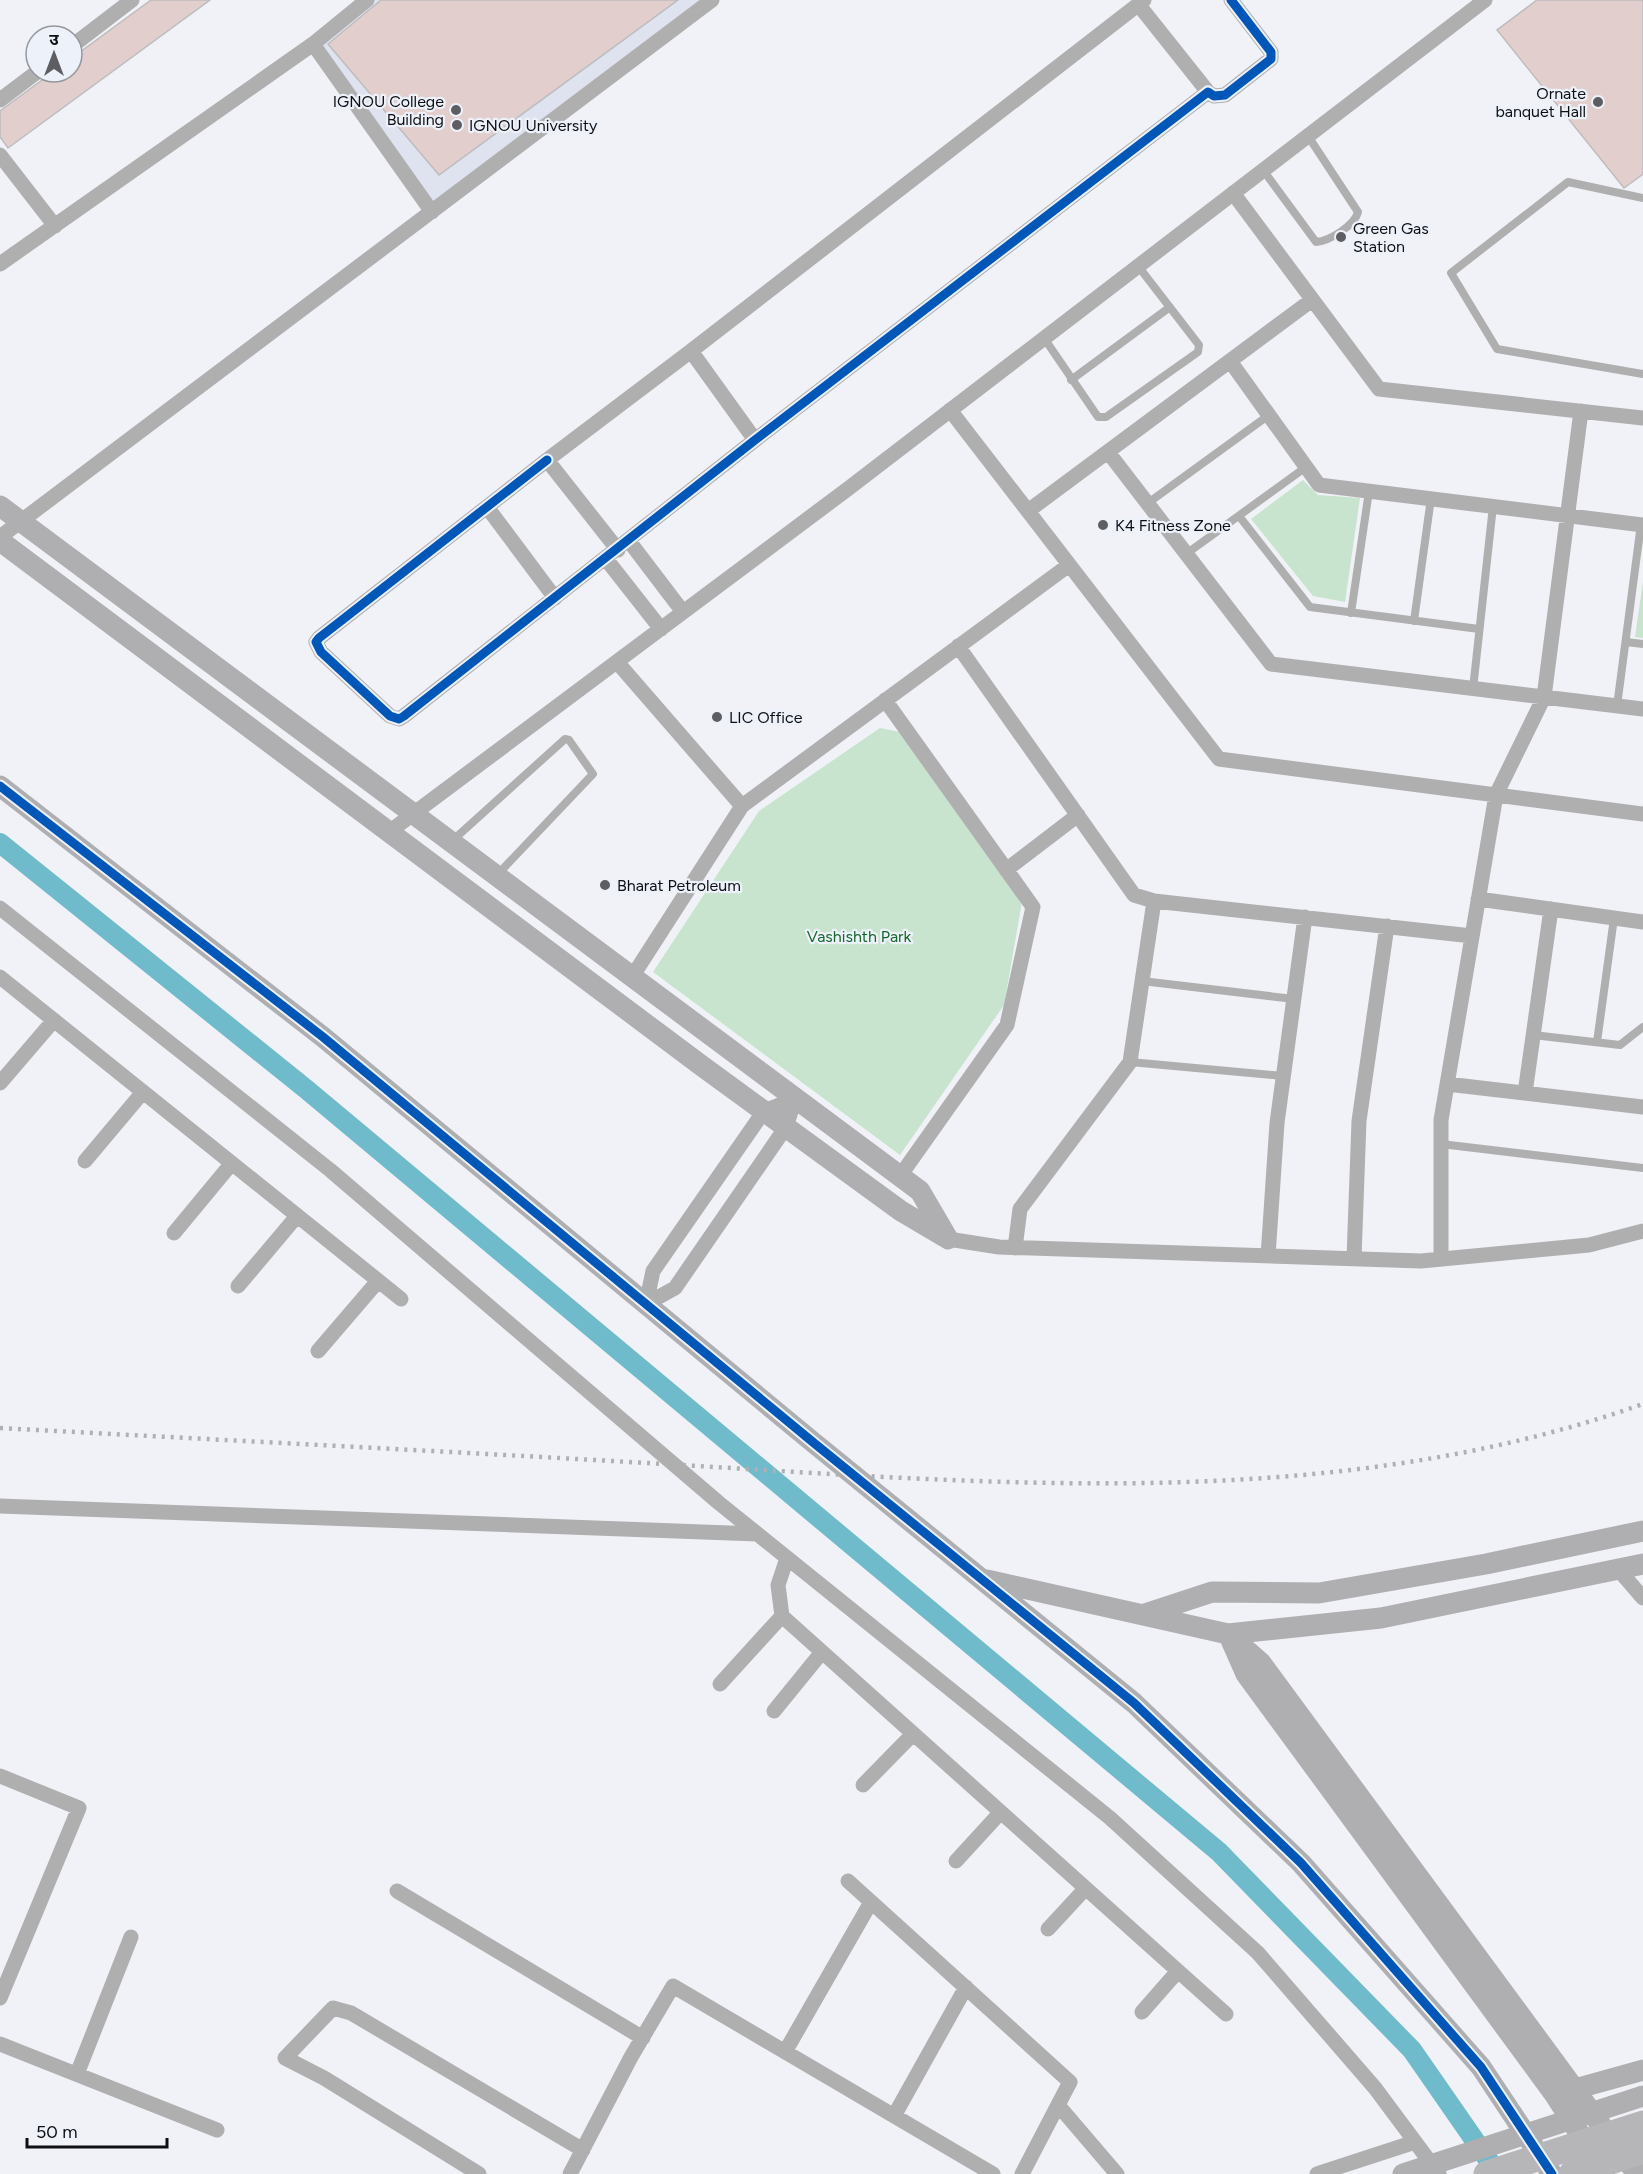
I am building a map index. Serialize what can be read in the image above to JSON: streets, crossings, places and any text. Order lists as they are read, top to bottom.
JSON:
{
  "parks": ["Vashishth Park"],
  "places": [
    "Ornate banquet Hall",
    "IGNOU College Building",
    "IGNOU University",
    "Green Gas Station",
    "K4 Fitness Zone",
    "LIC Office",
    "Bharat Petroleum"
  ],
  "scale_bar": "50 m",
  "north": "top"
}
